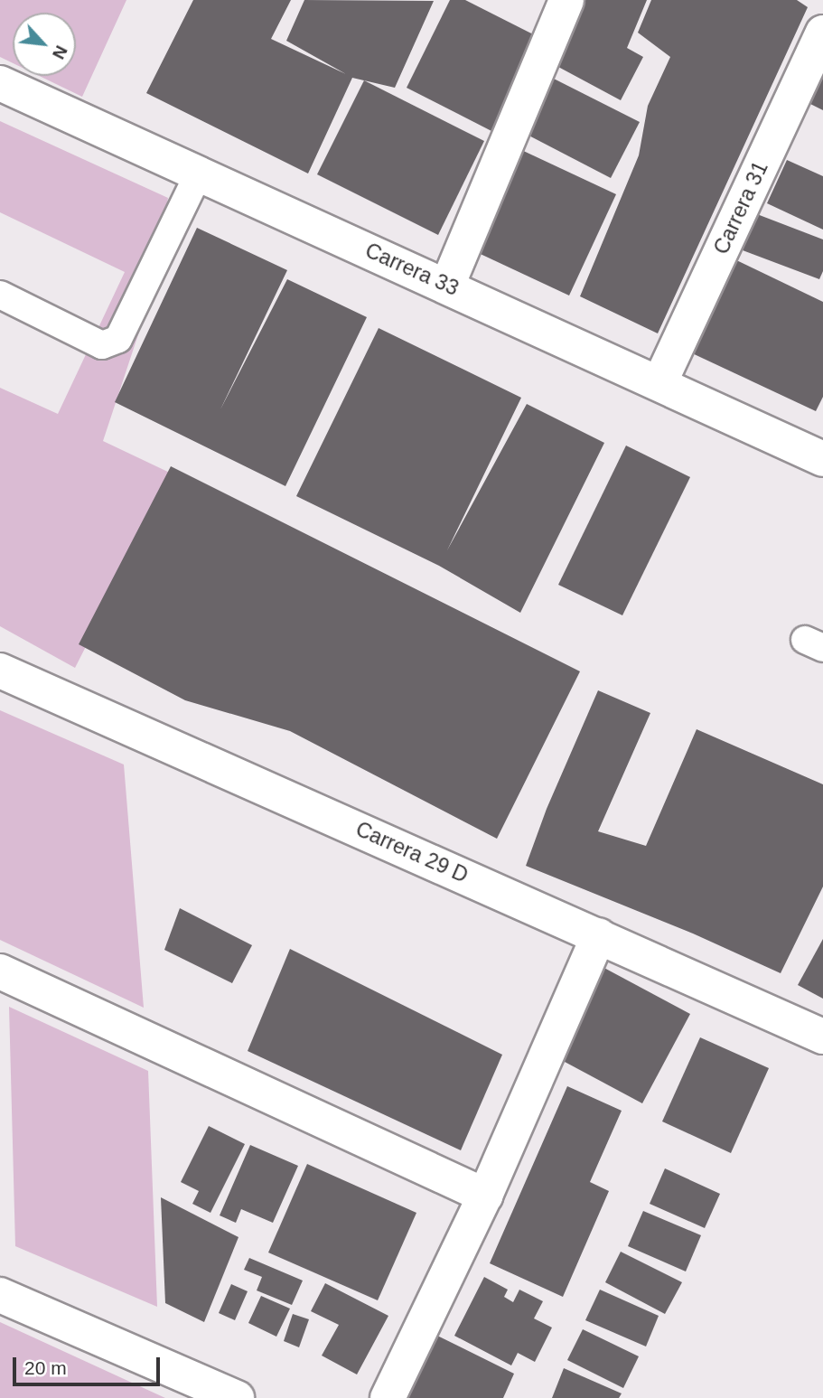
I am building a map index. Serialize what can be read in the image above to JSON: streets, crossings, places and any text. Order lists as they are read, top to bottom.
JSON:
{
  "streets": {
    "street": ["Carrera 31", "Carrera 33", "Carrera 29 D"]
  },
  "crossings": [
    ["Carrera 31", "Carrera 33"]
  ],
  "scale_bar": "20 m",
  "north": "bottom right"
}
